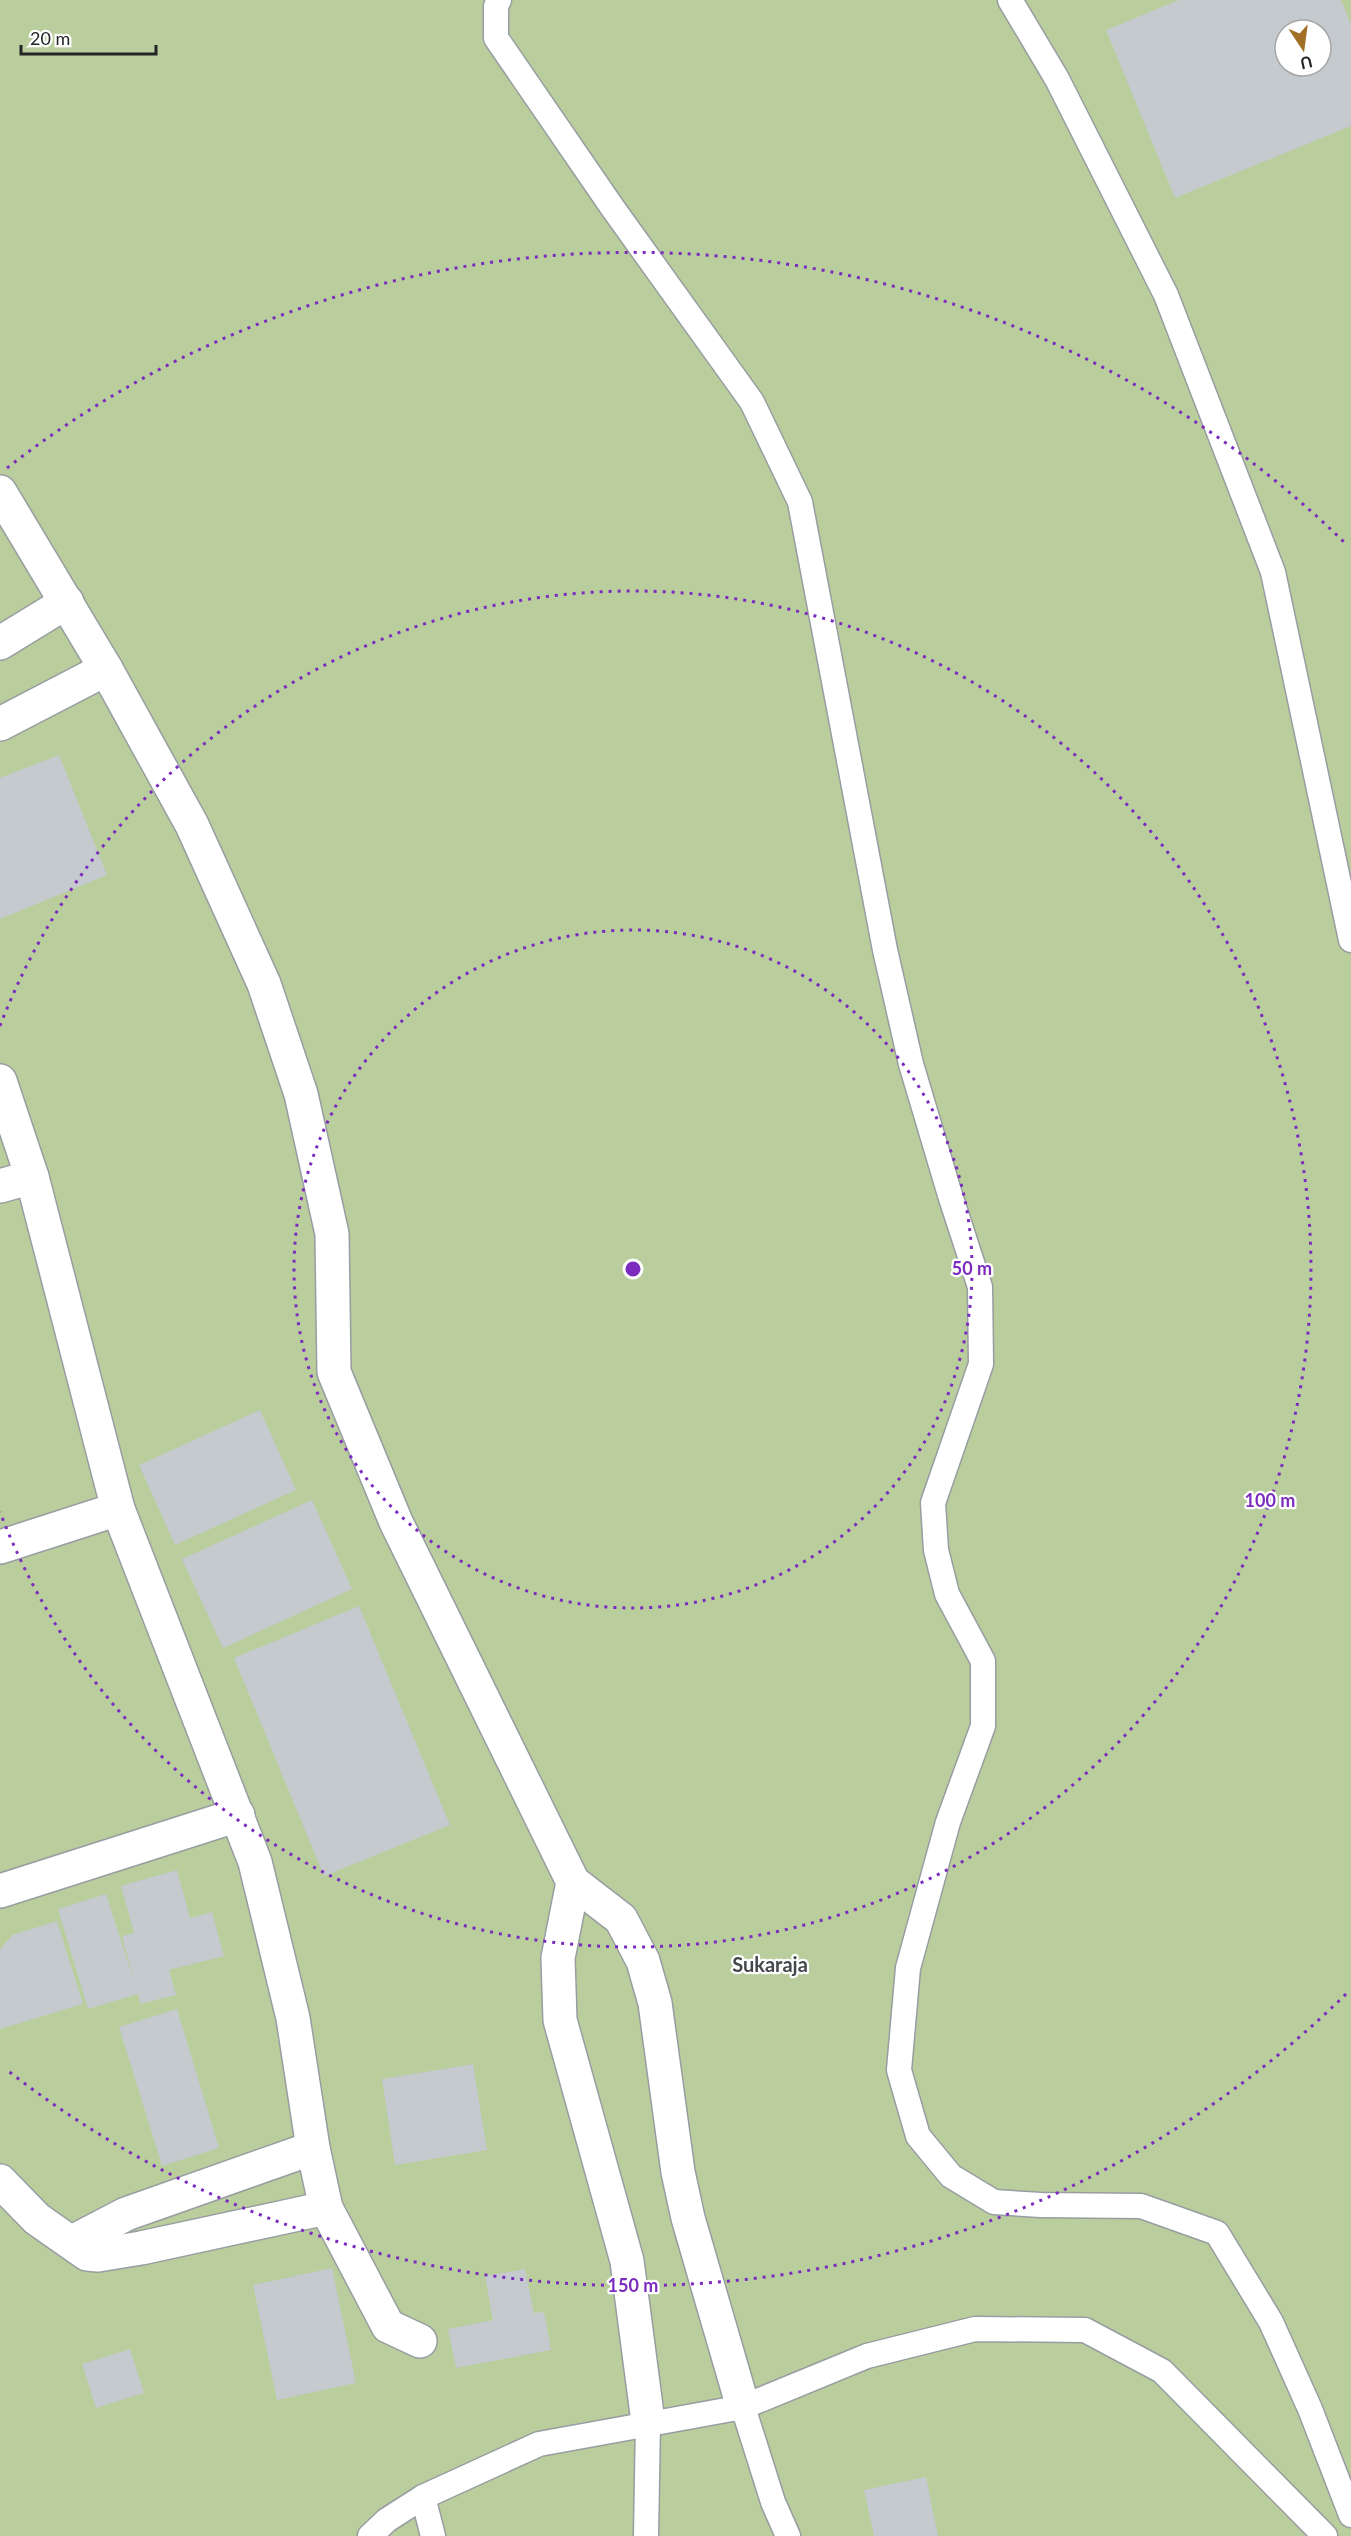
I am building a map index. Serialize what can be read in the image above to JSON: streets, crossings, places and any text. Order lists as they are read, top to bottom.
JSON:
{
  "districts": ["Sukaraja"],
  "scale_bar": "20 m",
  "north": "bottom",
  "rings": ["50 m", "100 m", "150 m"]
}
